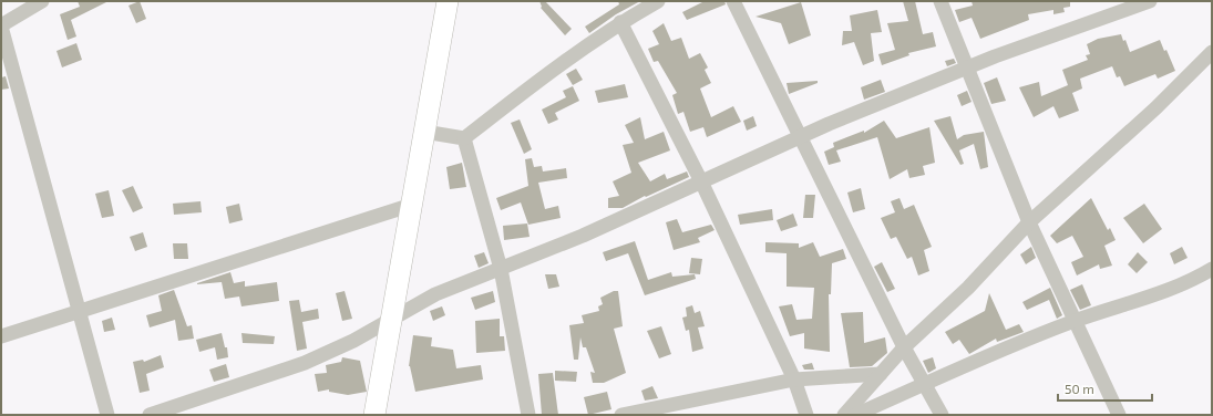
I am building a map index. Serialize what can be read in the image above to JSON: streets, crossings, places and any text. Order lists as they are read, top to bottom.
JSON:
{
  "scale_bar": "50 m"
}
